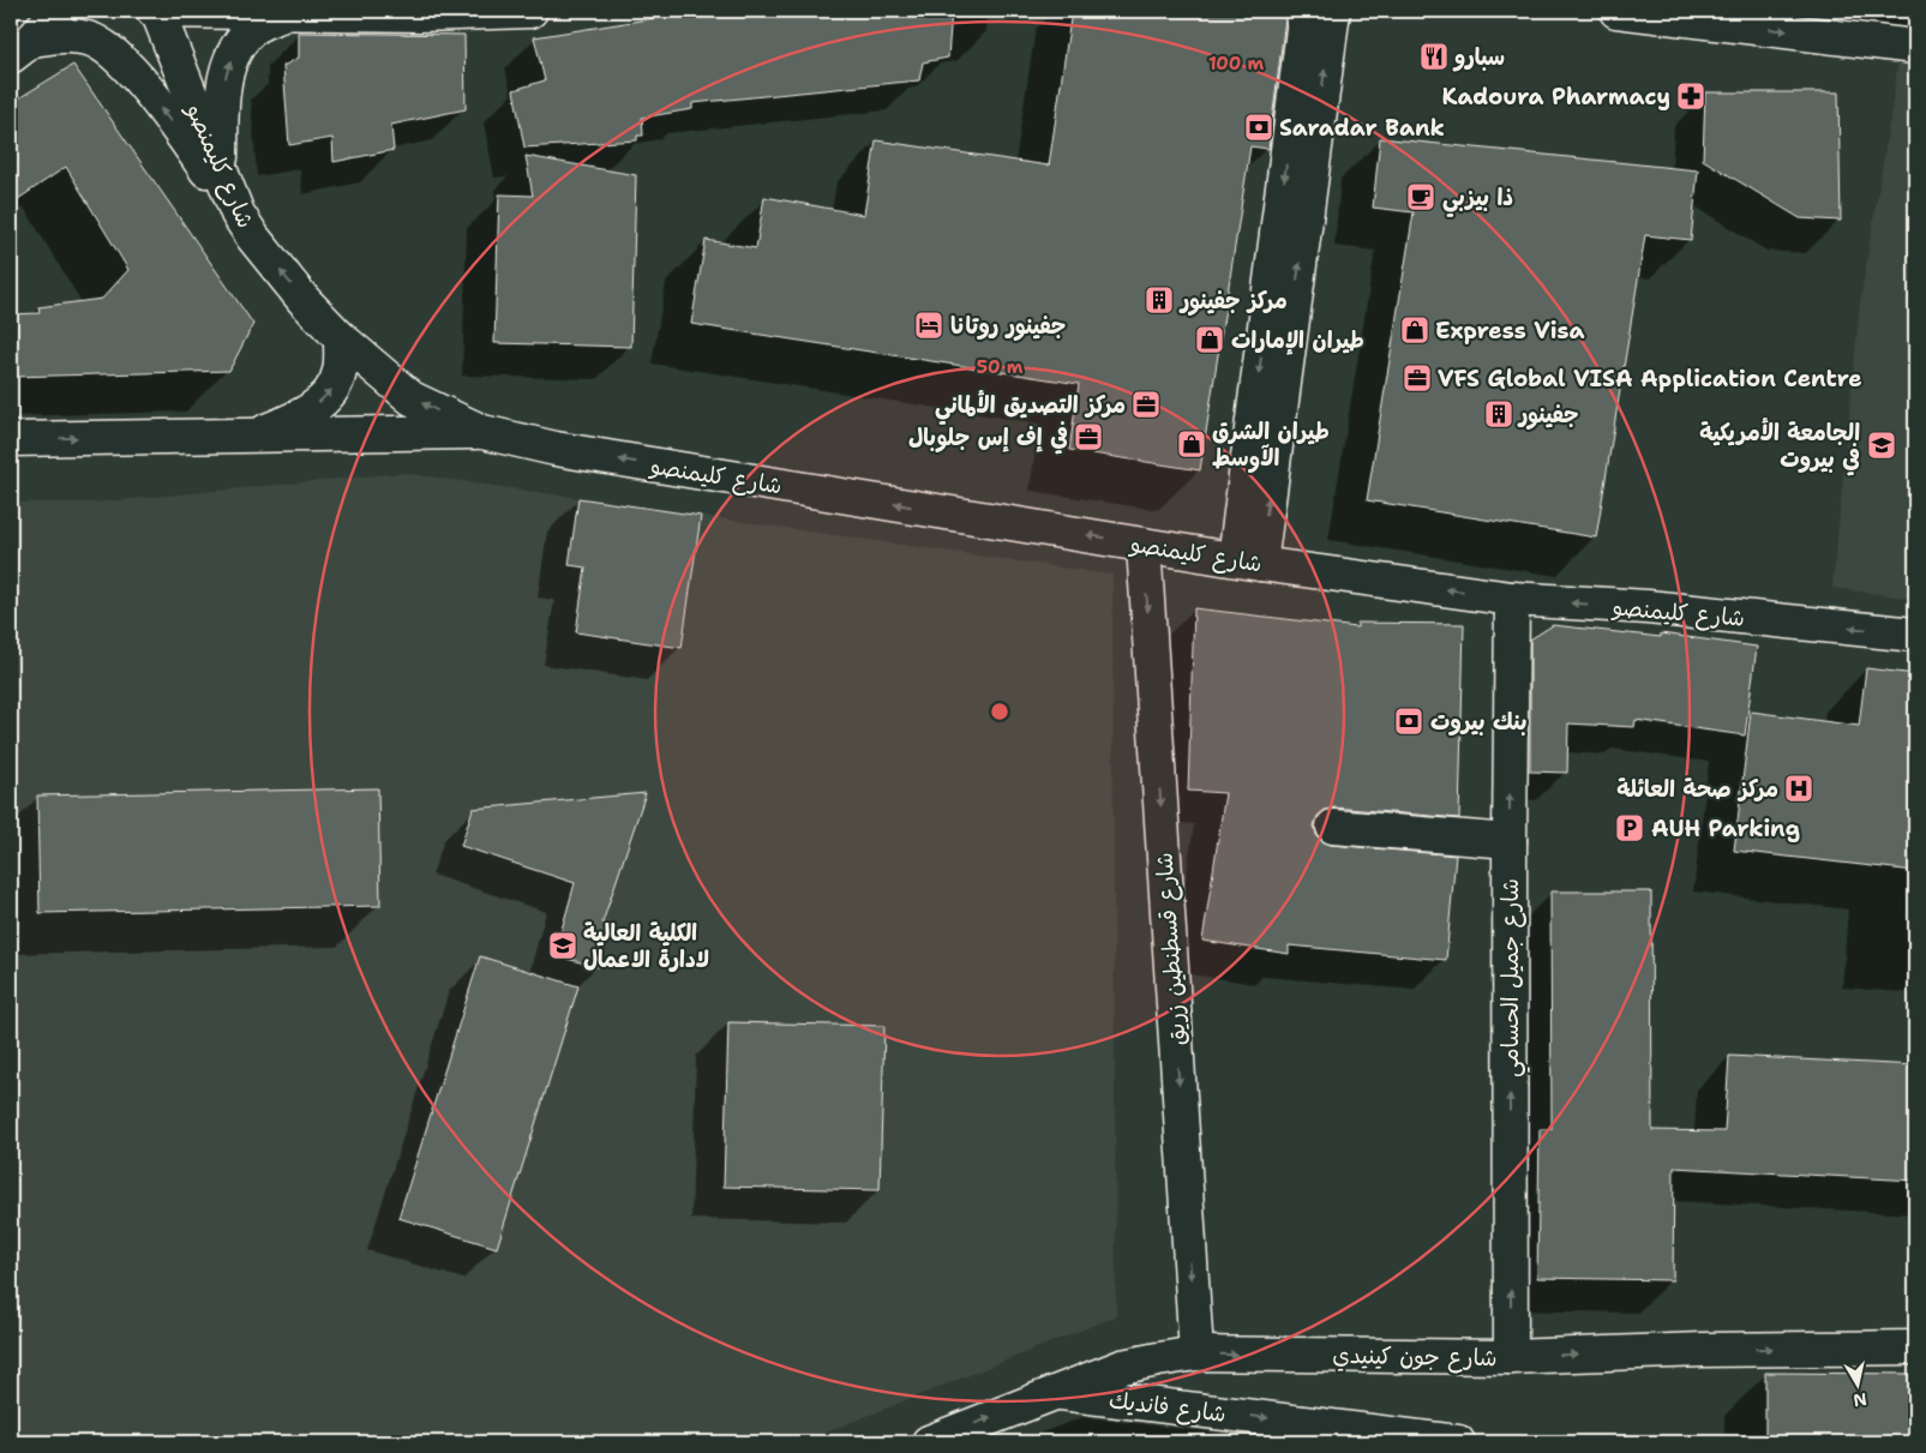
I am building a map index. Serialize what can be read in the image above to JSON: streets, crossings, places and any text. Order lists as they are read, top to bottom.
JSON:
{
  "streets": {
    "street": [
      "شارع كليمنصو",
      "شارع قسطنطين زريق",
      "شارع جميل الحسامي",
      "شارع جون كينيدي",
      "شارع فانديك"
    ]
  },
  "crossings": [
    ["شارع كليمنصو", "شارع قسطنطين زريق"],
    ["شارع كليمنصو", "شارع جميل الحسامي"],
    ["شارع قسطنطين زريق", "شارع جون كينيدي"],
    ["شارع جميل الحسامي", "شارع جون كينيدي"],
    ["شارع جون كينيدي", "شارع فانديك"]
  ],
  "one_way": [
    "شارع قسطنطين زريق",
    "شارع جميل الحسامي",
    "شارع جون كينيدي",
    "شارع فانديك"
  ],
  "places": {
    "restaurant": ["سبارو"],
    "pharmacy": ["Kadoura Pharmacy"],
    "bank": ["Saradar Bank", "بنك بيروت"],
    "cafe": ["ذا بيزبي"],
    "building": ["مركز جفينور", "جفينور"],
    "hotel": ["جفينور روتانا"],
    "shop": ["Express Visa", "طيران الإمارات", "طيران الشرق الآوسط"],
    "office": ["VFS Global VISA Application Centre", "مركز التصديق الألماني", "في إف إس جلوبال"],
    "school or university": ["الجامعة الأمريكية في بيروت", "الكلية العالية لادارة الاعمال"],
    "hospital": ["مركز صحة العائلة"],
    "parking": ["AUH Parking"]
  },
  "north": "bottom",
  "rings": ["100 m", "50 m"]
}
